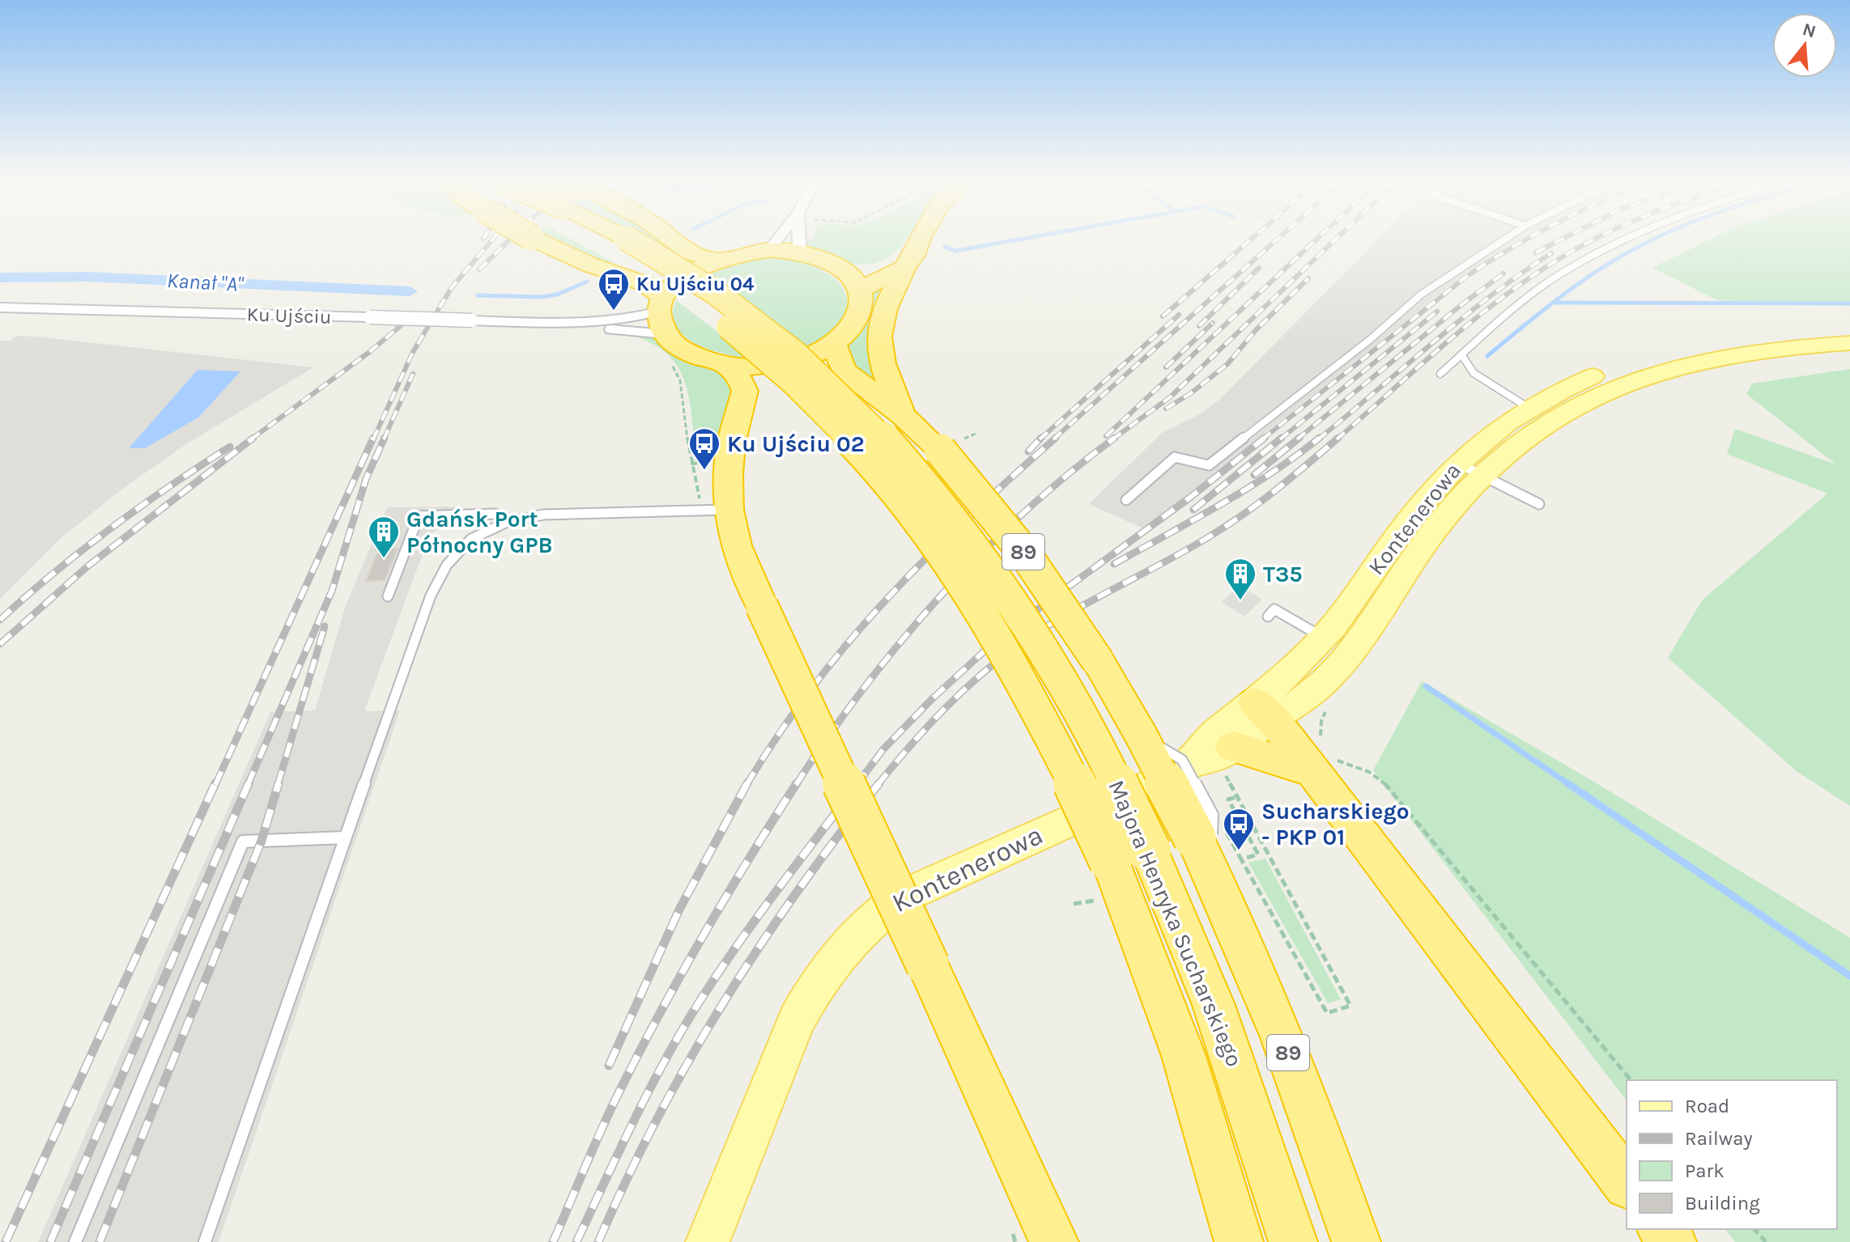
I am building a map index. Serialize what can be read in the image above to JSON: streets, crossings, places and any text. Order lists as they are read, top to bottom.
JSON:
{
  "streets": {
    "highway": ["89", "Majora Henryka Sucharskiego"],
    "main road": ["Kontenerowa"],
    "street": ["Ku Ujściu"]
  },
  "crossings": [
    ["Ku Ujściu", "89"]
  ],
  "water": ["Kanał \"A\""],
  "places": {
    "bus stop": ["Ku Ujściu 04", "Ku Ujściu 02", "Sucharskiego - PKP 01"],
    "building": ["Gdańsk Port Północny GPB", "T35"]
  },
  "legend": [
    "Road",
    "Railway",
    "Park",
    "Building"
  ],
  "north": "top"
}
